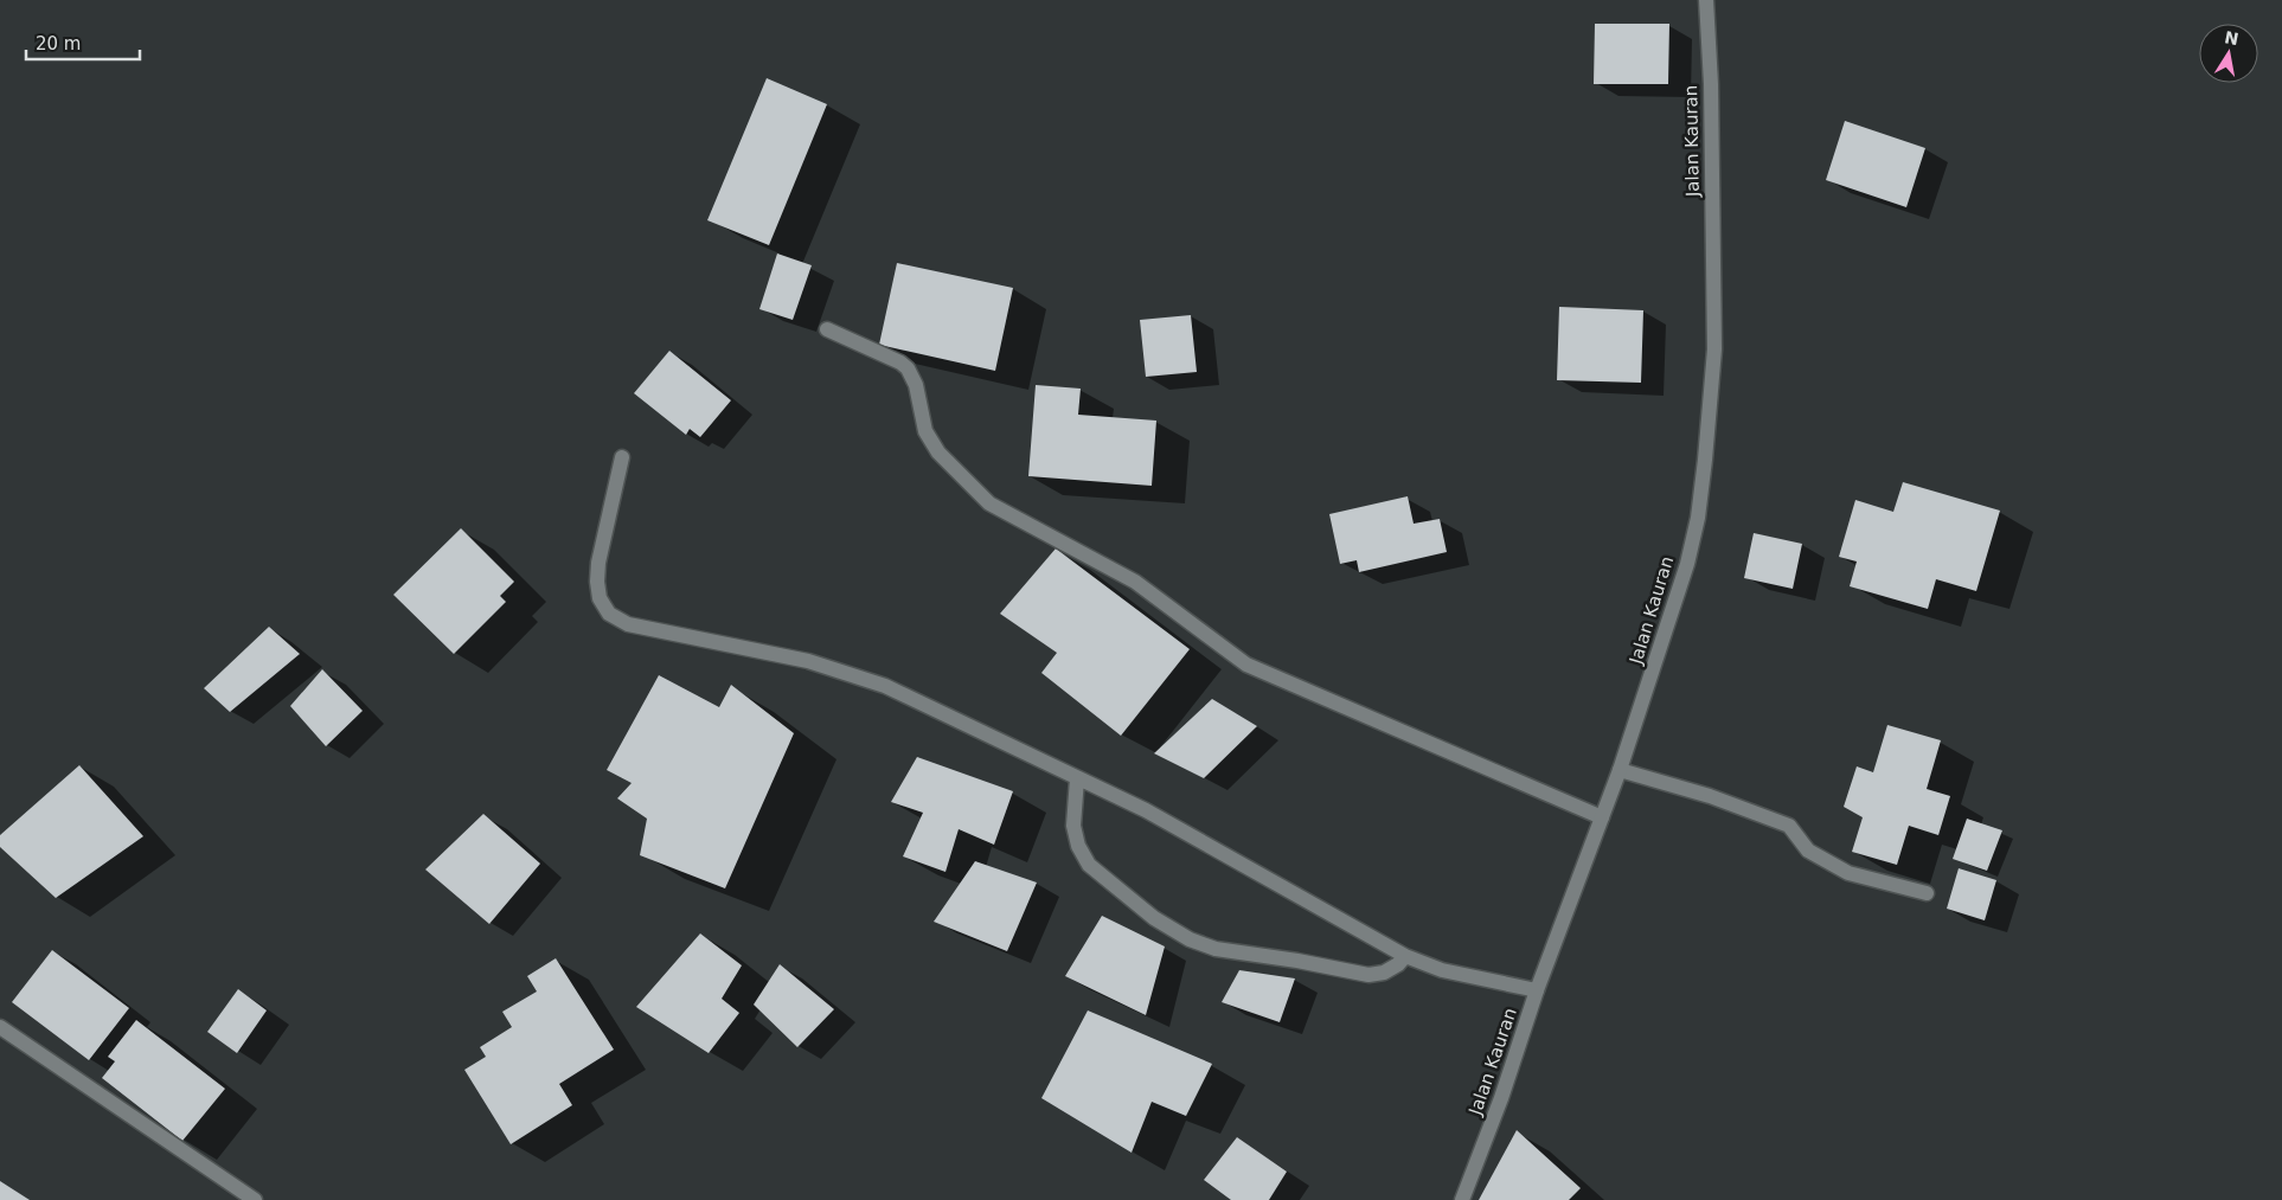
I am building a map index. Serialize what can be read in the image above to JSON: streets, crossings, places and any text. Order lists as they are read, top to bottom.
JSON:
{
  "streets": {
    "street": ["Jalan Kauran"]
  },
  "scale_bar": "20 m",
  "north": "top"
}
